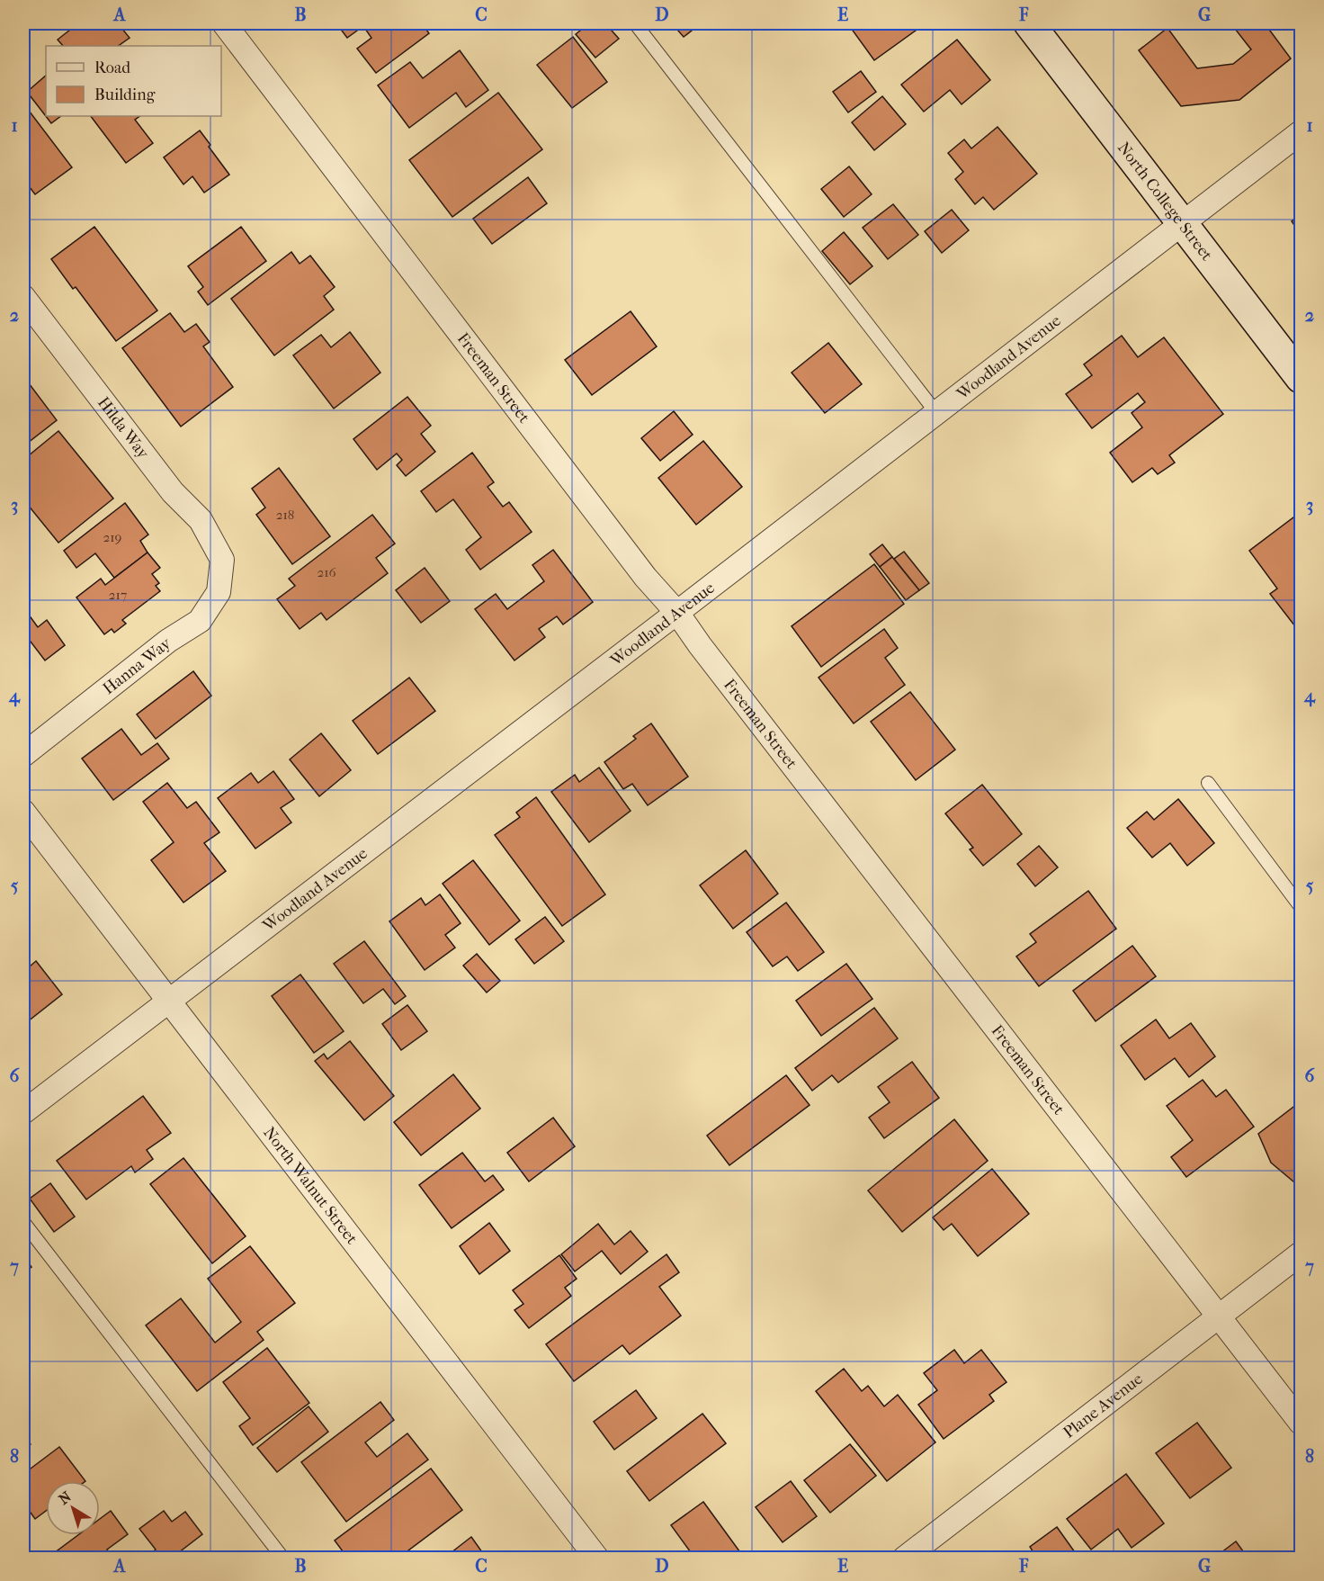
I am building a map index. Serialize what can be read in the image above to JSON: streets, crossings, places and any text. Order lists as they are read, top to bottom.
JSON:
{
  "streets": {
    "street": [
      "North College Street",
      "Woodland Avenue",
      "Freeman Street",
      "Hilda Way",
      "Hanna Way",
      "North Walnut Street",
      "Plane Avenue"
    ]
  },
  "crossings": [
    ["North College Street", "Woodland Avenue"],
    ["Woodland Avenue", "Freeman Street"],
    ["Woodland Avenue", "North Walnut Street"],
    ["Freeman Street", "Plane Avenue"],
    ["Hilda Way", "Hanna Way"]
  ],
  "house_numbers": [
    "218",
    "219",
    "216",
    "217"
  ],
  "legend": ["Road", "Building"],
  "north": "top left",
  "grid": {
    "columns": [
      "A",
      "B",
      "C",
      "D",
      "E",
      "F",
      "G"
    ],
    "rows": [
      "1",
      "2",
      "3",
      "4",
      "5",
      "6",
      "7",
      "8"
    ]
  }
}
